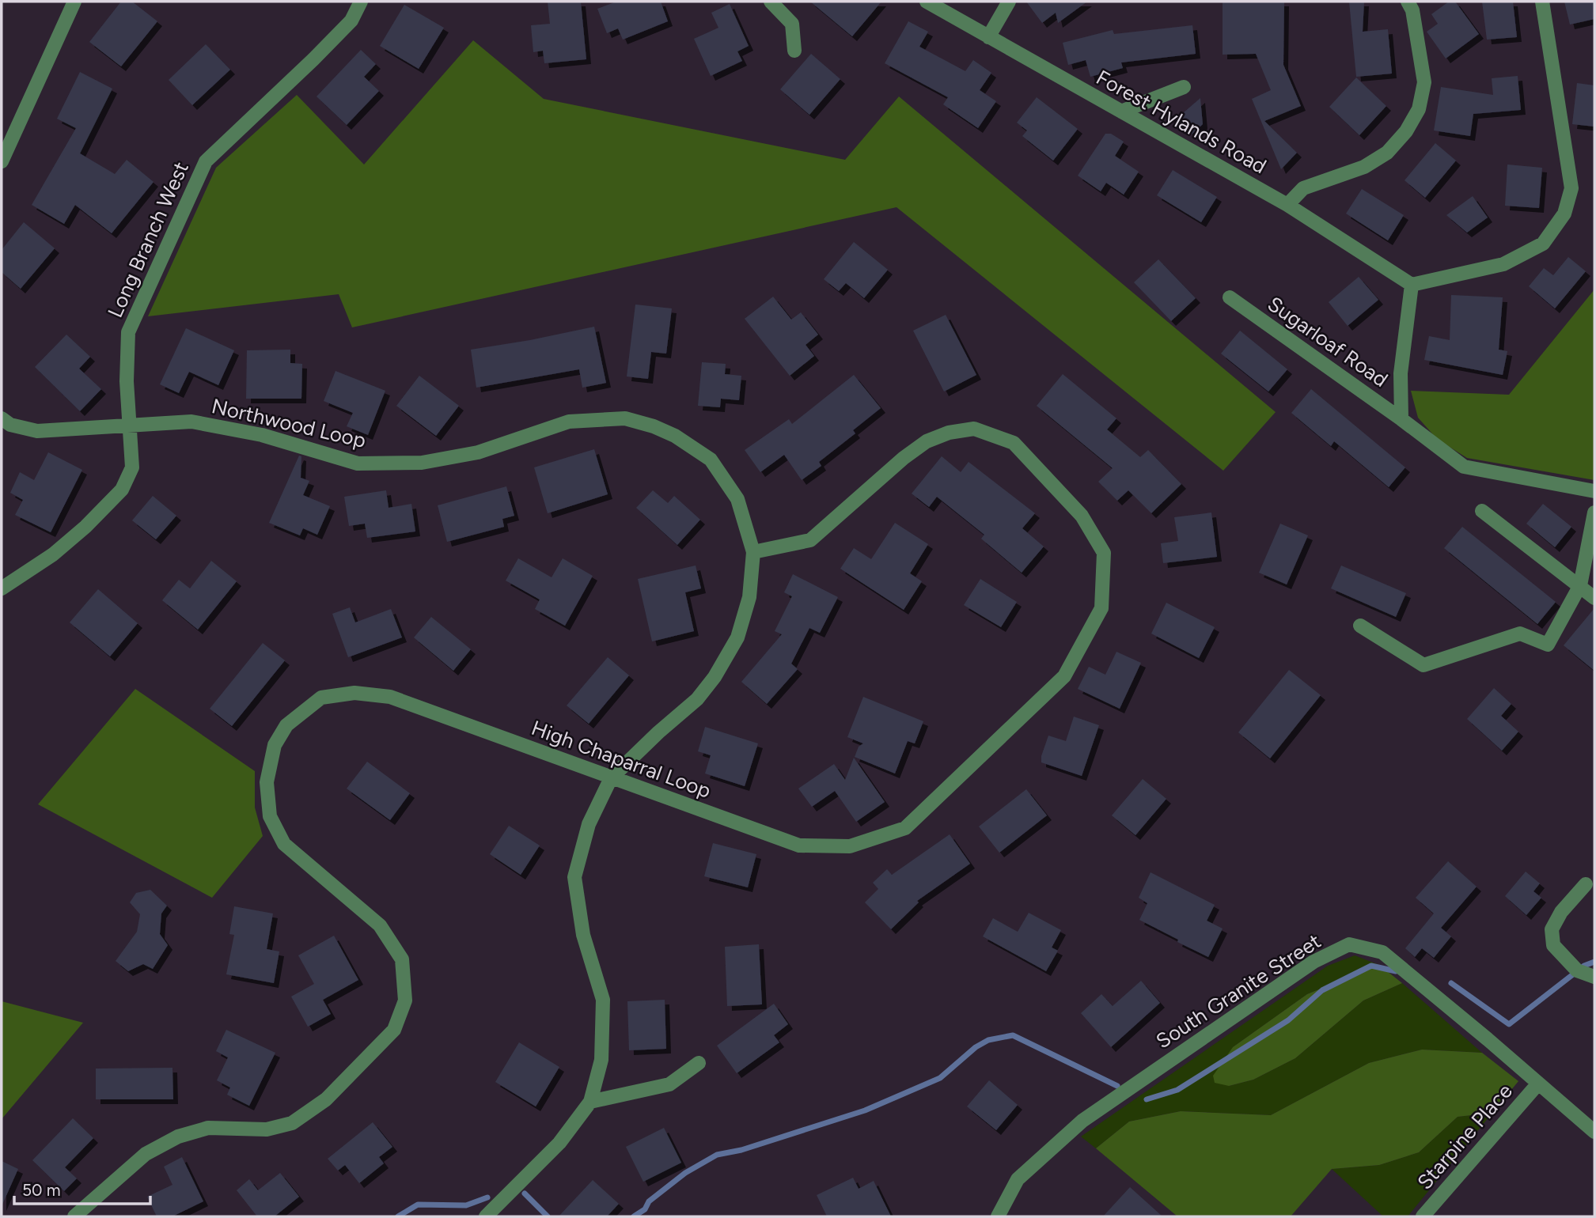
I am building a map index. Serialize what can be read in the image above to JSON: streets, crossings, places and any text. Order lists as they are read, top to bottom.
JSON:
{
  "streets": {
    "street": [
      "Forest Hylands Road",
      "Long Branch West",
      "Sugarloaf Road",
      "Northwood Loop",
      "High Chaparral Loop",
      "South Granite Street",
      "Starpine Place"
    ]
  },
  "crossings": [
    ["Long Branch West", "Northwood Loop"],
    ["Northwood Loop", "High Chaparral Loop"],
    ["South Granite Street", "Starpine Place"]
  ],
  "scale_bar": "50 m"
}
